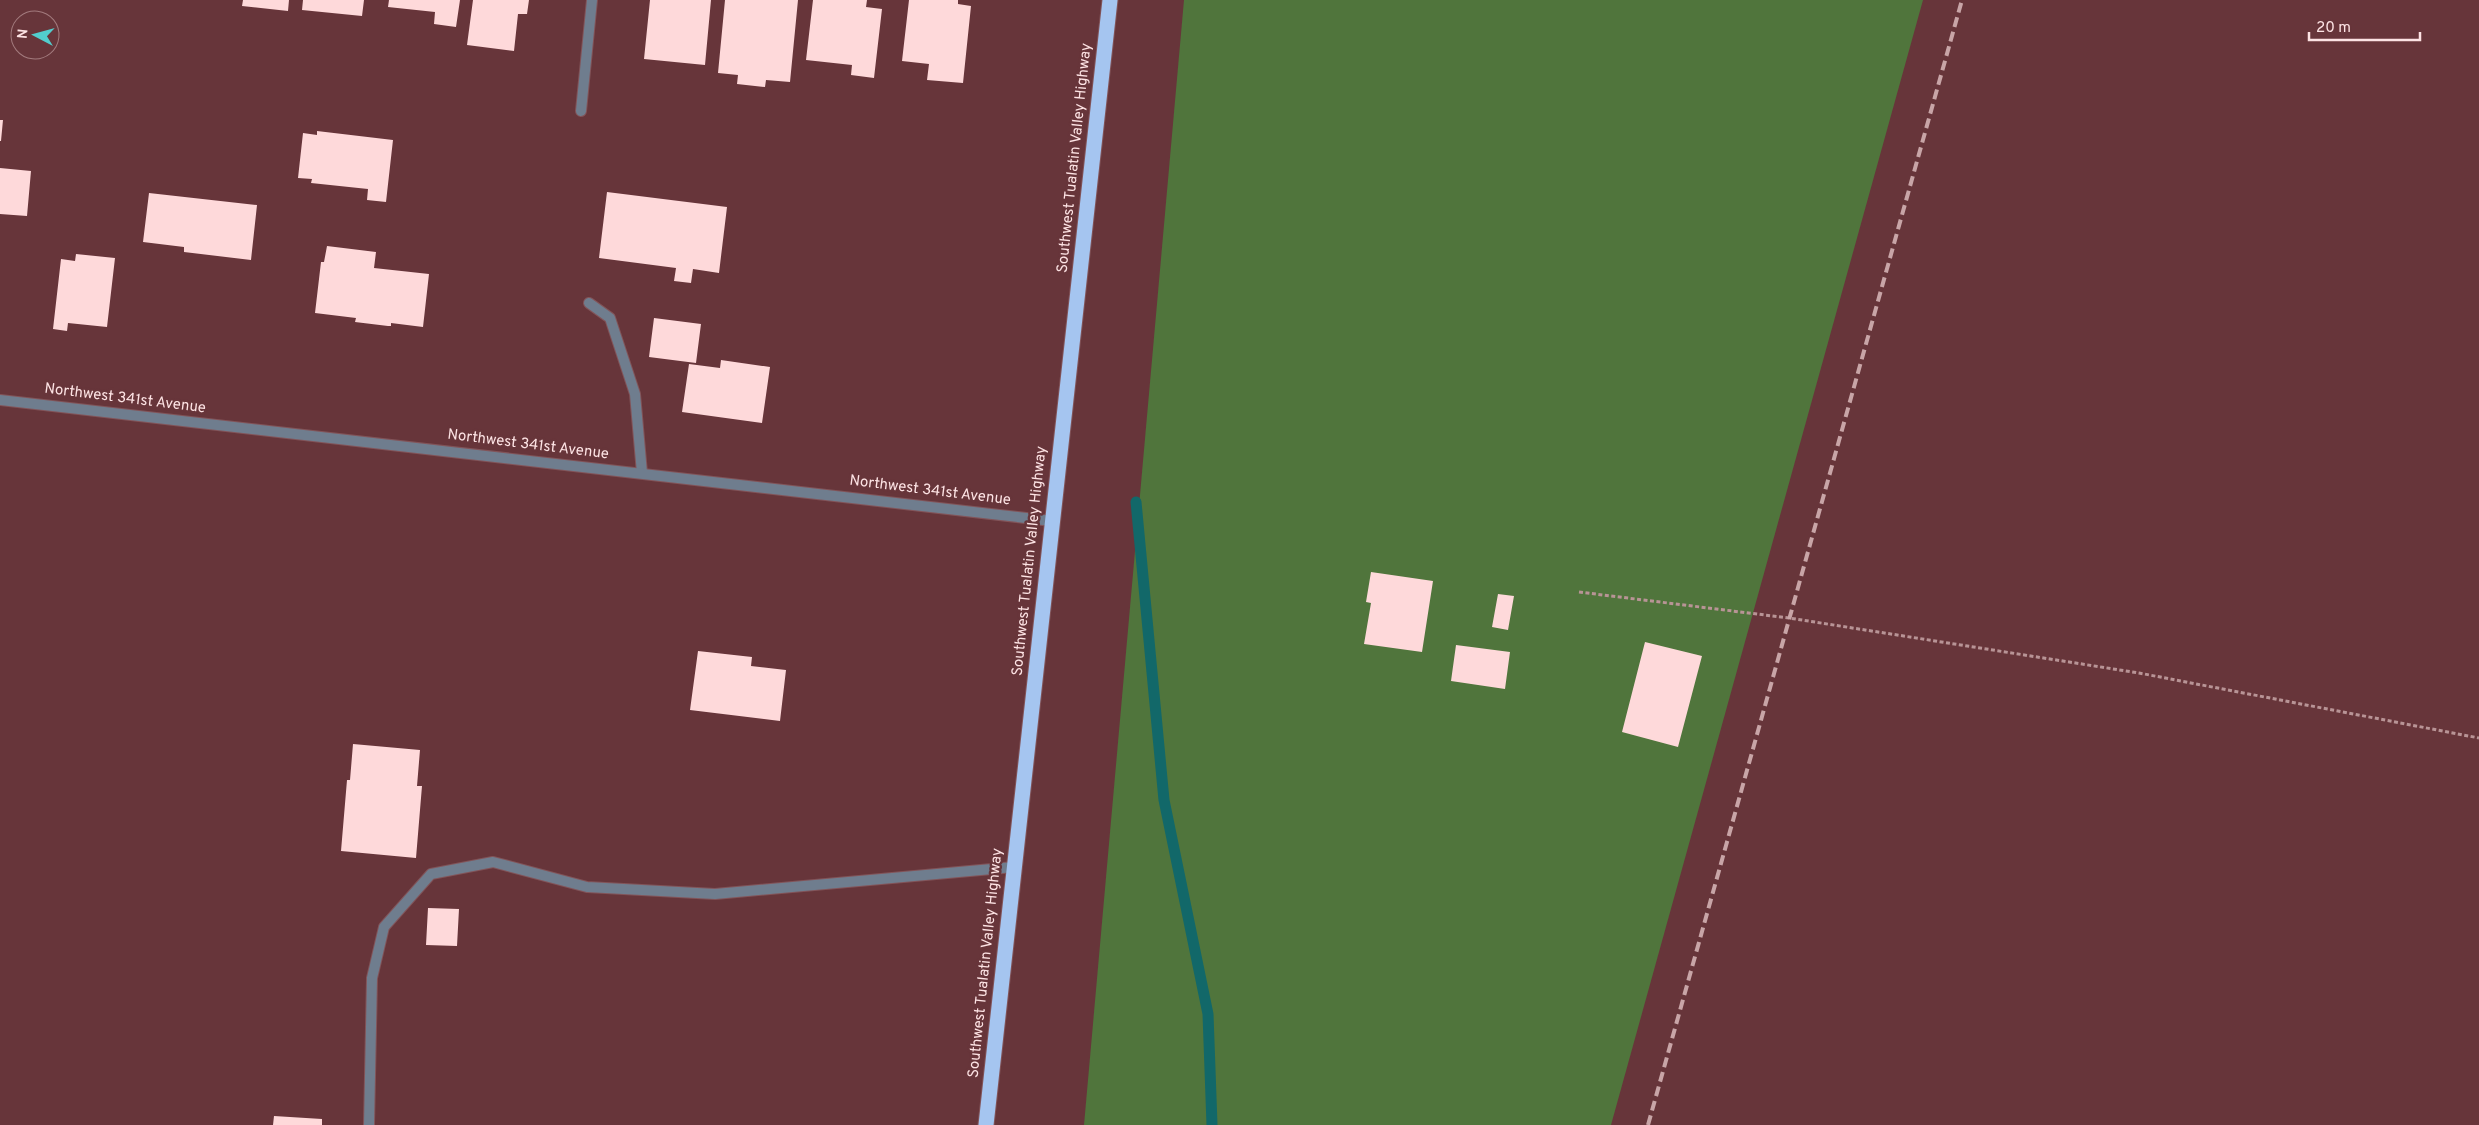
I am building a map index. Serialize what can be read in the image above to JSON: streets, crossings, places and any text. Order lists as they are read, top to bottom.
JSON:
{
  "streets": {
    "highway": ["Southwest Tualatin Valley Highway"],
    "street": ["Northwest 341st Avenue"]
  },
  "crossings": [
    ["Southwest Tualatin Valley Highway", "Northwest 341st Avenue"]
  ],
  "scale_bar": "20 m",
  "north": "left"
}
